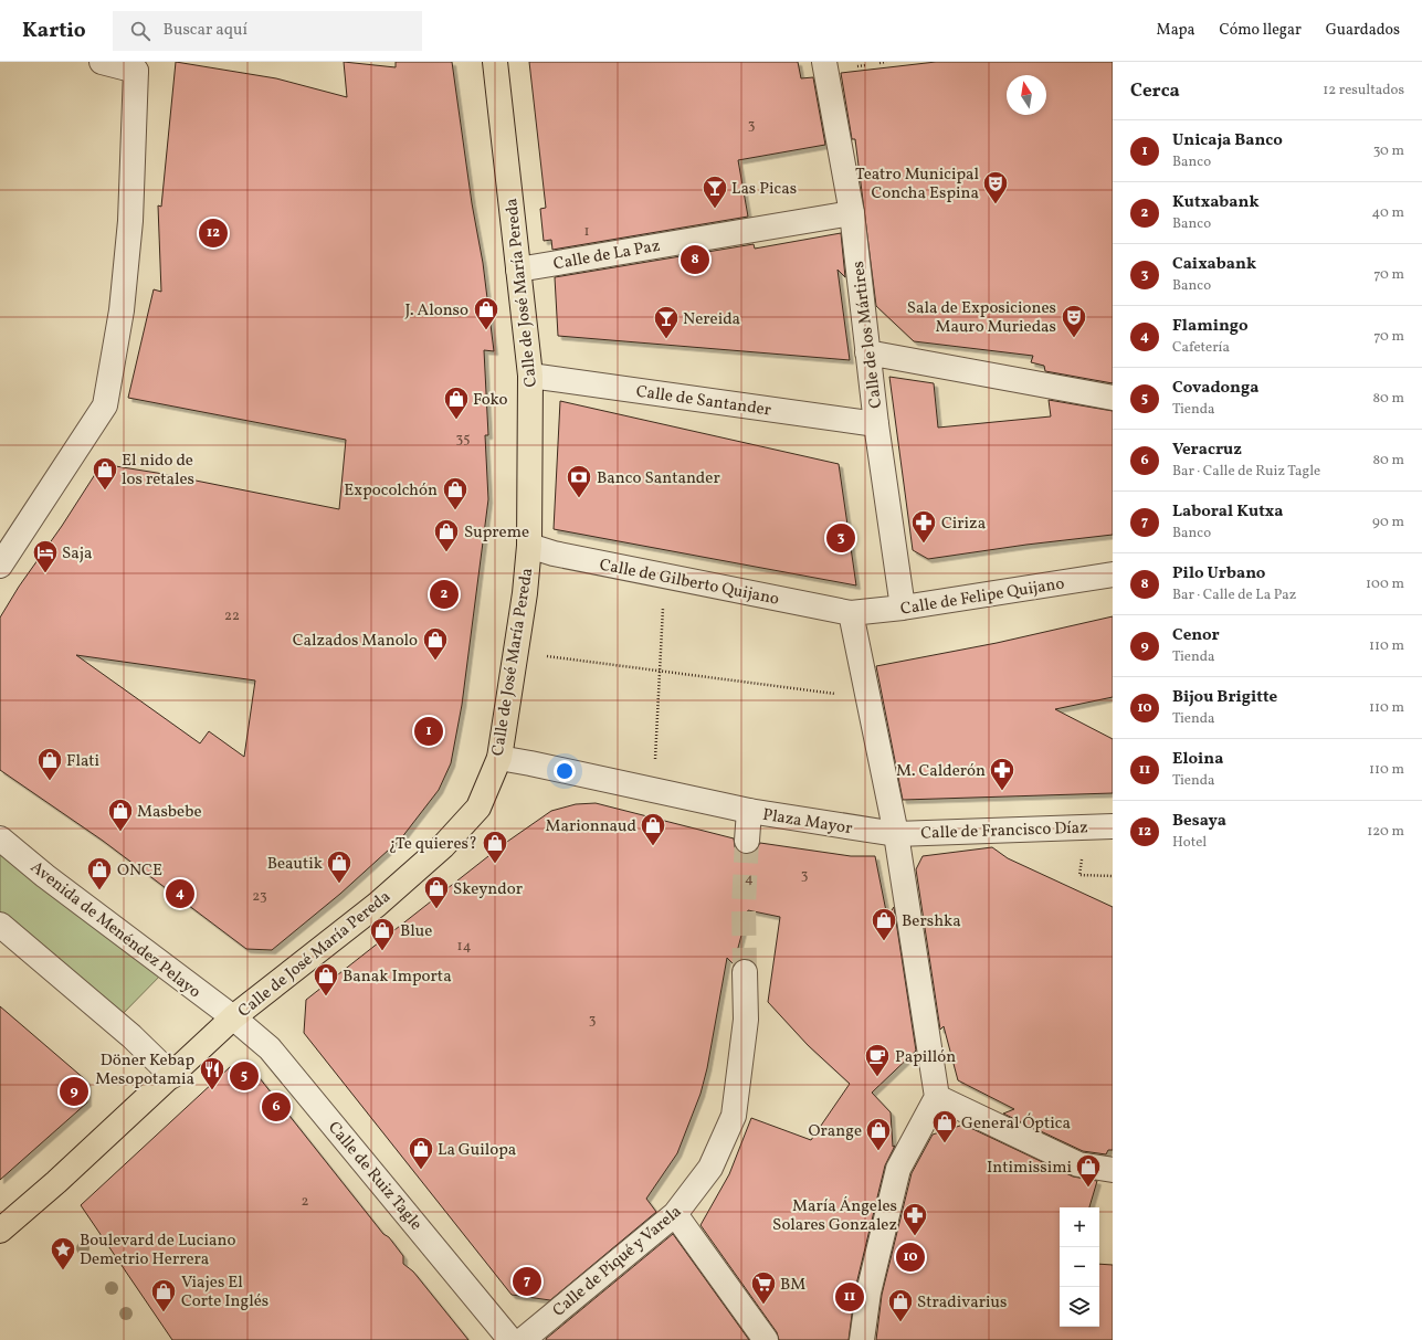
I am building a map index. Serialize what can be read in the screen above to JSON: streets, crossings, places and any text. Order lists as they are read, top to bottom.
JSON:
{
  "streets": {
    "highway": ["Calle de José María Pereda"],
    "street": [
      "Calle de La Paz",
      "Calle de los Mártires",
      "Calle de Santander",
      "Calle de Gilberto Quijano",
      "Calle de Felipe Quijano",
      "Plaza Mayor",
      "Calle de Francisco Díaz",
      "Avenida de Menéndez Pelayo",
      "Calle de Ruiz Tagle",
      "Calle de Piqué y Varela"
    ]
  },
  "crossings": [
    ["Calle de La Paz", "Calle de José María Pereda"],
    ["Calle de La Paz", "Calle de los Mártires"],
    ["Calle de José María Pereda", "Calle de Santander"],
    ["Calle de José María Pereda", "Calle de Gilberto Quijano"],
    ["Calle de José María Pereda", "Plaza Mayor"],
    ["Calle de José María Pereda", "Avenida de Menéndez Pelayo"],
    ["Calle de José María Pereda", "Calle de Ruiz Tagle"],
    ["Calle de los Mártires", "Calle de Santander"],
    ["Calle de los Mártires", "Calle de Felipe Quijano"],
    ["Calle de Gilberto Quijano", "Calle de Felipe Quijano"],
    ["Plaza Mayor", "Calle de Francisco Díaz"],
    ["Avenida de Menéndez Pelayo", "Calle de Ruiz Tagle"]
  ],
  "places": {
    "theatre": ["Teatro Municipal Concha Espina", "Sala de Exposiciones Mauro Muriedas"],
    "bar": ["Las Picas", "Nereida"],
    "shop": [
      "J. Alonso",
      "Foko",
      "El nido de los retales",
      "Expocolchón",
      "Supreme",
      "Calzados Manolo",
      "Flati",
      "Masbebe",
      "Marionnaud",
      "¿Te quieres?",
      "Beautik",
      "ONCE",
      "Skeyndor",
      "Bershka",
      "Blue",
      "Banak Importa",
      "General Óptica",
      "Orange",
      "La Guilopa",
      "Intimissimi",
      "Viajes El Corte Inglés",
      "Stradivarius"
    ],
    "bank": ["Banco Santander"],
    "pharmacy": ["Ciriza", "M. Calderón", "María Ángeles Solares Gonzalez"],
    "hotel": ["Saja"],
    "cafe": ["Papillón"],
    "restaurant": ["Döner Kebap Mesopotamia"],
    "place": ["Boulevard de Luciano Demetrio Herrera"],
    "supermarket": ["BM"]
  },
  "house_numbers": [
    "3",
    "1",
    "35",
    "22",
    "3",
    "4",
    "23",
    "14",
    "3",
    "2"
  ],
  "north": "top",
  "page": {
    "header": "Kartio",
    "search": "Buscar aquí",
    "nav": ["Mapa", "Cómo llegar", "Guardados"],
    "heading": ["Cerca", "12 resultados"],
    "list": [
      {
        "mark": "1",
        "name": "Unicaja Banco",
        "note": "Banco",
        "value": "30 m"
      },
      {
        "mark": "2",
        "name": "Kutxabank",
        "note": "Banco",
        "value": "40 m"
      },
      {
        "mark": "3",
        "name": "Caixabank",
        "note": "Banco",
        "value": "70 m"
      },
      {
        "mark": "4",
        "name": "Flamingo",
        "note": "Cafetería",
        "value": "70 m"
      },
      {
        "mark": "5",
        "name": "Covadonga",
        "note": "Tienda",
        "value": "80 m"
      },
      {
        "mark": "6",
        "name": "Veracruz",
        "note": "Bar · Calle de Ruiz Tagle",
        "value": "80 m"
      },
      {
        "mark": "7",
        "name": "Laboral Kutxa",
        "note": "Banco",
        "value": "90 m"
      },
      {
        "mark": "8",
        "name": "Pilo Urbano",
        "note": "Bar · Calle de La Paz",
        "value": "100 m"
      },
      {
        "mark": "9",
        "name": "Cenor",
        "note": "Tienda",
        "value": "110 m"
      },
      {
        "mark": "10",
        "name": "Bijou Brigitte",
        "note": "Tienda",
        "value": "110 m"
      },
      {
        "mark": "11",
        "name": "Eloina",
        "note": "Tienda",
        "value": "110 m"
      },
      {
        "mark": "12",
        "name": "Besaya",
        "note": "Hotel",
        "value": "120 m"
      }
    ],
    "pins": [
      "12",
      "8",
      "3",
      "2",
      "1",
      "4",
      "5",
      "9",
      "6",
      "10",
      "7",
      "11"
    ],
    "map_buttons": ["+", "−"]
  }
}
